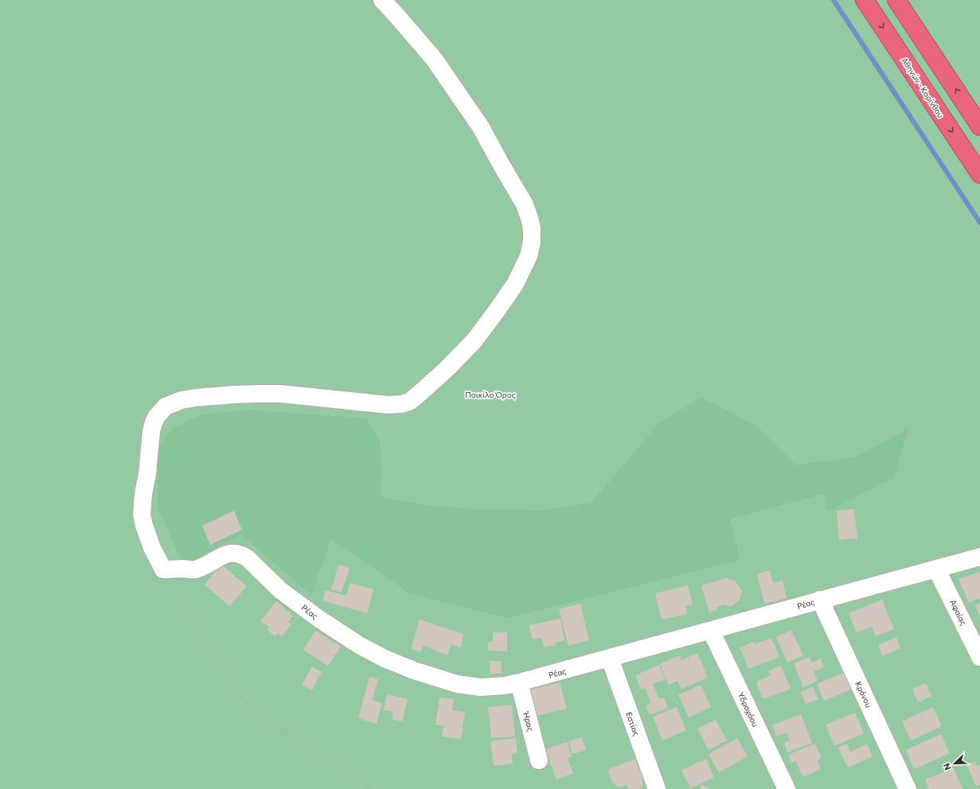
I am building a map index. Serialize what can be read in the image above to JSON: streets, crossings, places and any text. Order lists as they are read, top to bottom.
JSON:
{
  "streets": {
    "highway": ["Αθηνών - Κορίνθου"],
    "street": [
      "Ρέας",
      "Αφαίας",
      "Κρόνου",
      "Υδροχόου",
      "Ήρας",
      "Εστίας"
    ]
  },
  "crossings": [
    ["Ρέας", "Αφαίας"],
    ["Ρέας", "Κρόνου"],
    ["Ρέας", "Υδροχόου"],
    ["Ρέας", "Ήρας"],
    ["Ρέας", "Εστίας"]
  ],
  "parks": ["Ποικίλο Όρος"],
  "north": "bottom left"
}
